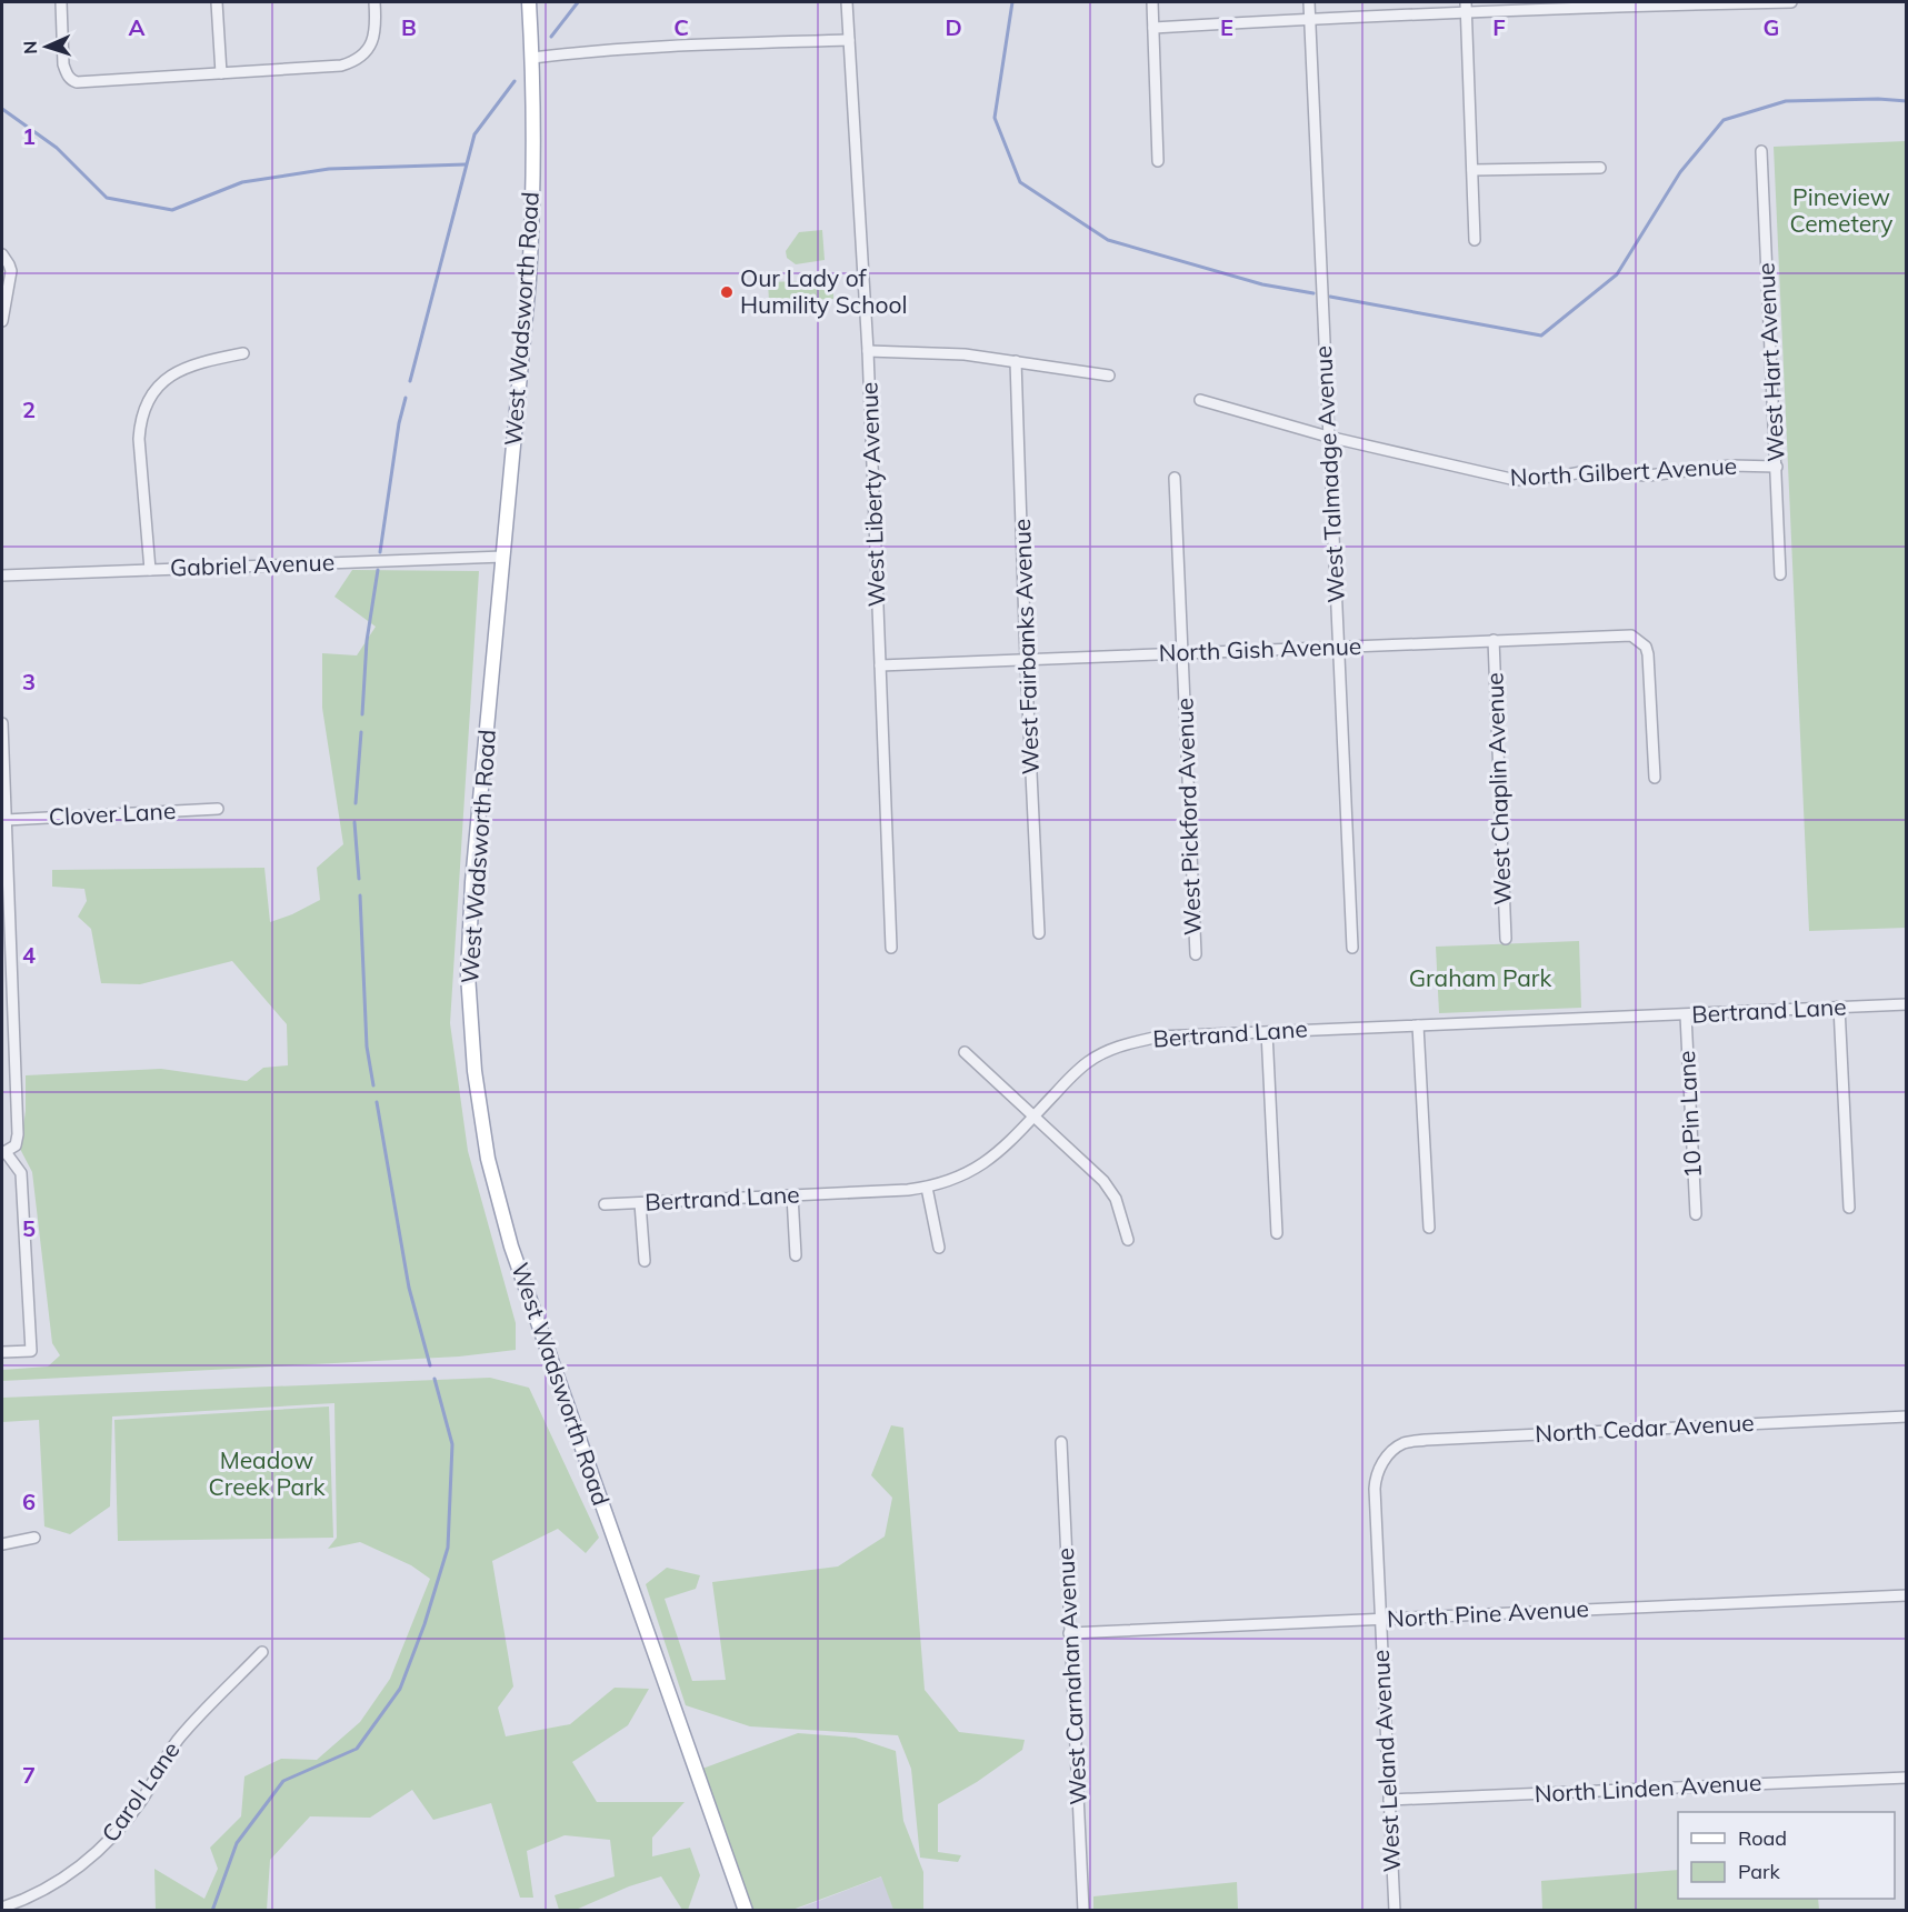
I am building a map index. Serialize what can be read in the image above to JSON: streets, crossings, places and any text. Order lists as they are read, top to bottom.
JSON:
{
  "streets": {
    "main road": ["West Wadsworth Road"],
    "street": [
      "West Hart Avenue",
      "North Gilbert Avenue",
      "West Talmadge Avenue",
      "West Liberty Avenue",
      "Gabriel Avenue",
      "West Fairbanks Avenue",
      "North Gish Avenue",
      "West Chaplin Avenue",
      "Clover Lane",
      "West Pickford Avenue",
      "Bertrand Lane",
      "10 Pin Lane",
      "North Cedar Avenue",
      "North Pine Avenue",
      "West Carnahan Avenue",
      "West Leland Avenue",
      "North Linden Avenue",
      "Carol Lane"
    ]
  },
  "crossings": [
    ["West Wadsworth Road", "Gabriel Avenue"],
    ["West Hart Avenue", "North Gilbert Avenue"],
    ["North Gilbert Avenue", "West Talmadge Avenue"],
    ["West Talmadge Avenue", "North Gish Avenue"],
    ["West Liberty Avenue", "North Gish Avenue"],
    ["West Fairbanks Avenue", "North Gish Avenue"],
    ["North Gish Avenue", "West Chaplin Avenue"],
    ["North Gish Avenue", "West Pickford Avenue"],
    ["Bertrand Lane", "10 Pin Lane"],
    ["North Cedar Avenue", "West Leland Avenue"],
    ["North Pine Avenue", "West Carnahan Avenue"],
    ["North Pine Avenue", "West Leland Avenue"],
    ["West Leland Avenue", "North Linden Avenue"]
  ],
  "parks": ["Pineview Cemetery", "Graham Park", "Meadow Creek Park"],
  "places": ["Our Lady of Humility School"],
  "legend": ["Road", "Park"],
  "north": "left",
  "grid": {
    "columns": [
      "A",
      "B",
      "C",
      "D",
      "E",
      "F",
      "G"
    ],
    "rows": [
      "1",
      "2",
      "3",
      "4",
      "5",
      "6",
      "7"
    ]
  }
}
